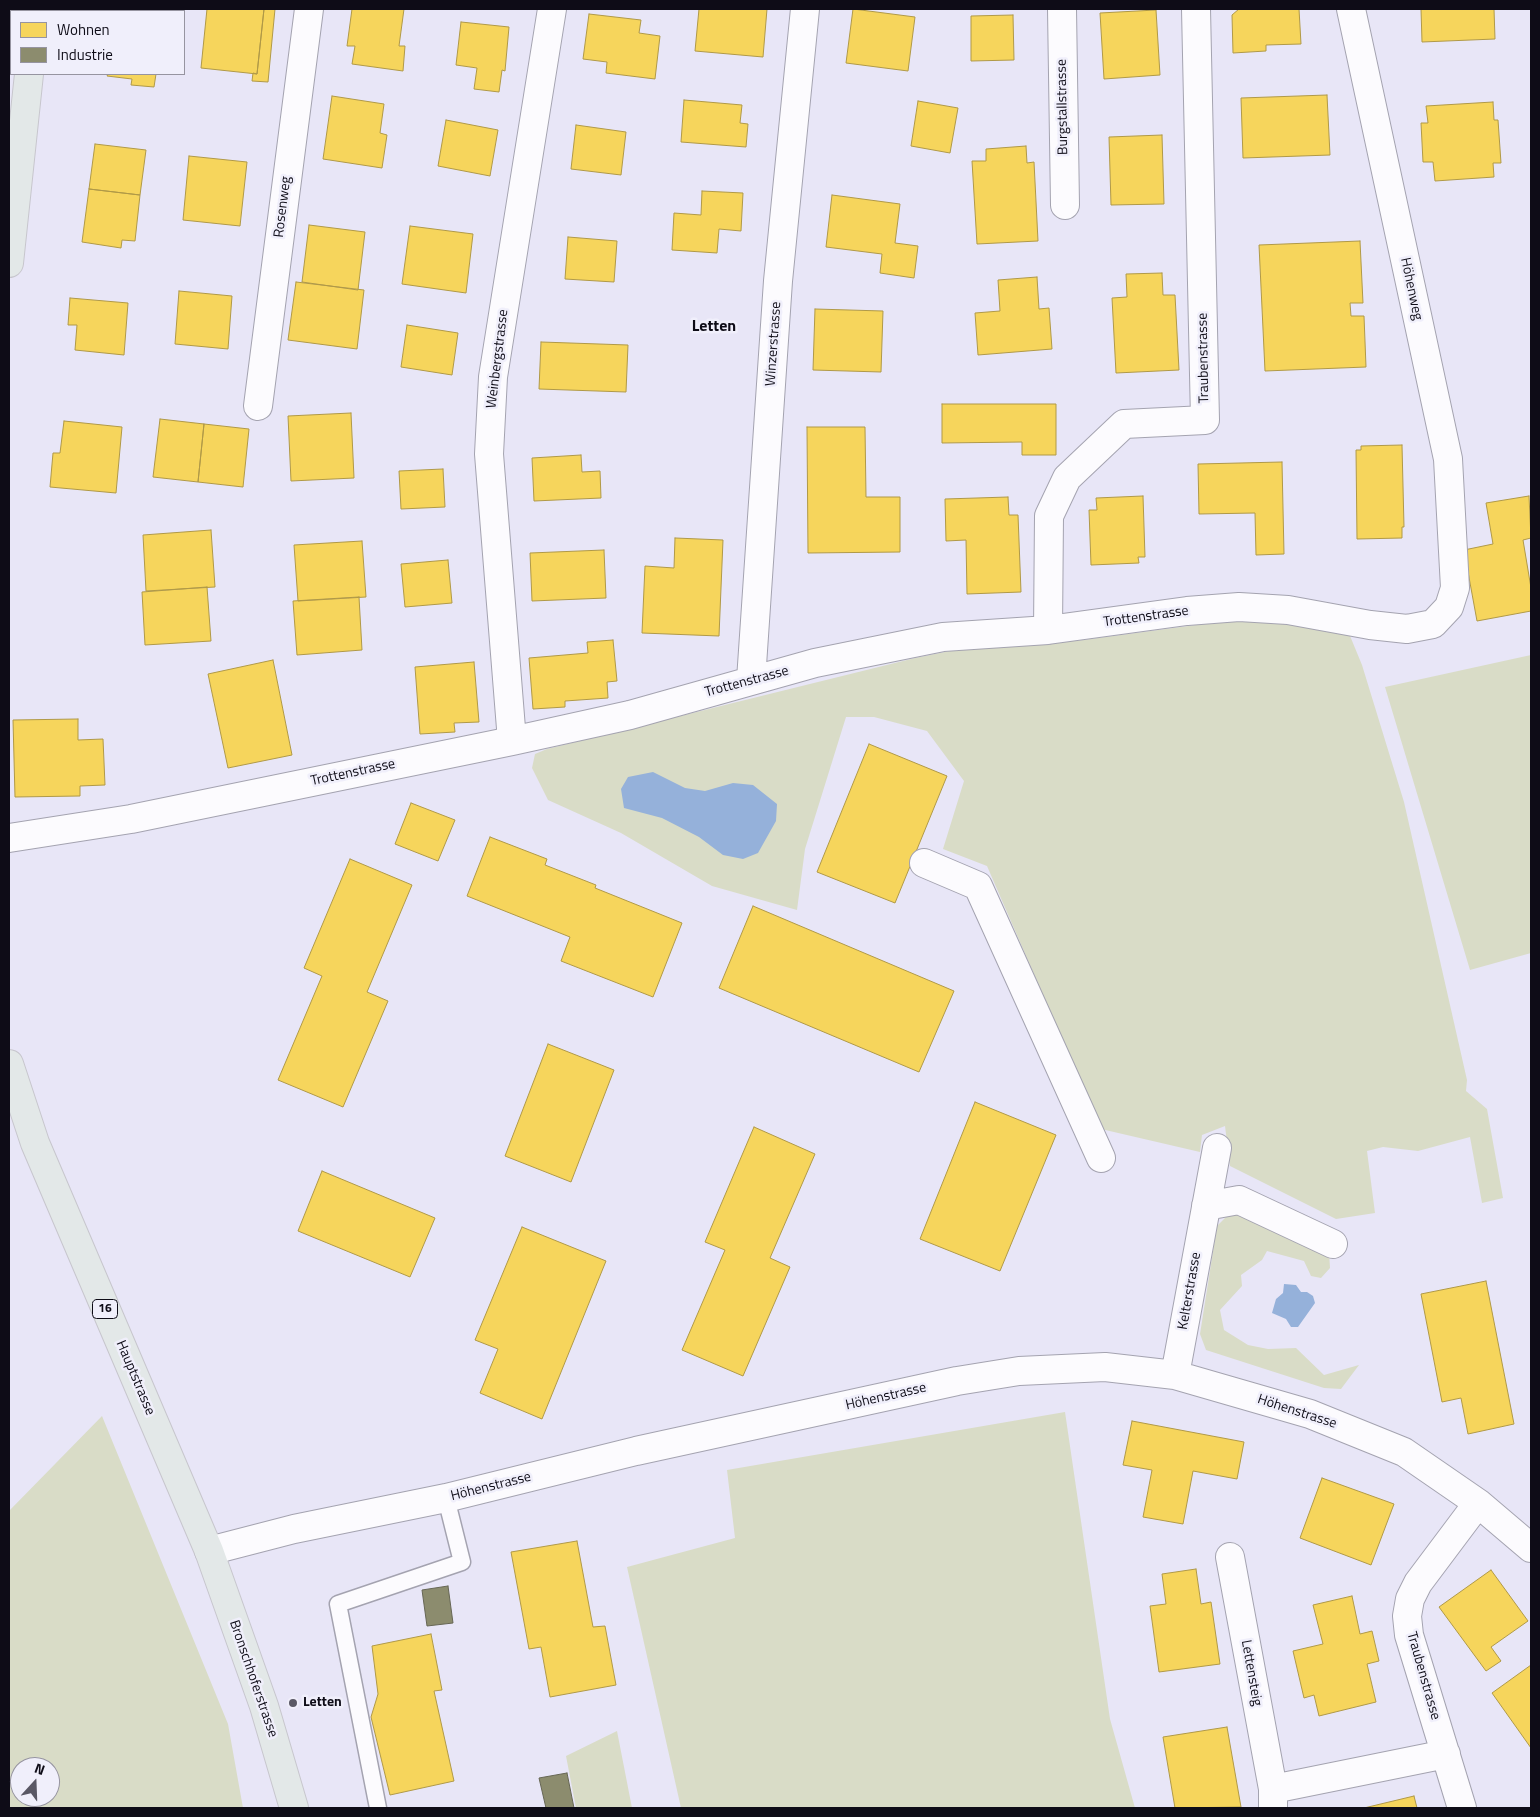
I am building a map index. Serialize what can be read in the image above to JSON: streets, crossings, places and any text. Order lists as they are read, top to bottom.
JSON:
{
  "streets": {
    "main road": ["16", "Hauptstrasse", "Bronschhoferstrasse"],
    "street": [
      "Burgstallstrasse",
      "Rosenweg",
      "Höhenweg",
      "Winzerstrasse",
      "Traubenstrasse",
      "Weinbergstrasse",
      "Trottenstrasse",
      "Kelterstrasse",
      "Höhenstrasse",
      "Lettensteig"
    ]
  },
  "crossings": [
    ["Höhenweg", "Trottenstrasse"],
    ["Winzerstrasse", "Trottenstrasse"],
    ["Traubenstrasse", "Trottenstrasse"],
    ["Traubenstrasse", "Höhenstrasse"],
    ["Traubenstrasse", "Lettensteig"],
    ["Weinbergstrasse", "Trottenstrasse"],
    ["Kelterstrasse", "Höhenstrasse"],
    ["Hauptstrasse", "Höhenstrasse"],
    ["Hauptstrasse", "Bronschhoferstrasse"],
    ["Höhenstrasse", "Bronschhoferstrasse"]
  ],
  "districts": ["Letten"],
  "places": ["Letten"],
  "legend": ["Wohnen", "Industrie"],
  "north": "top"
}
